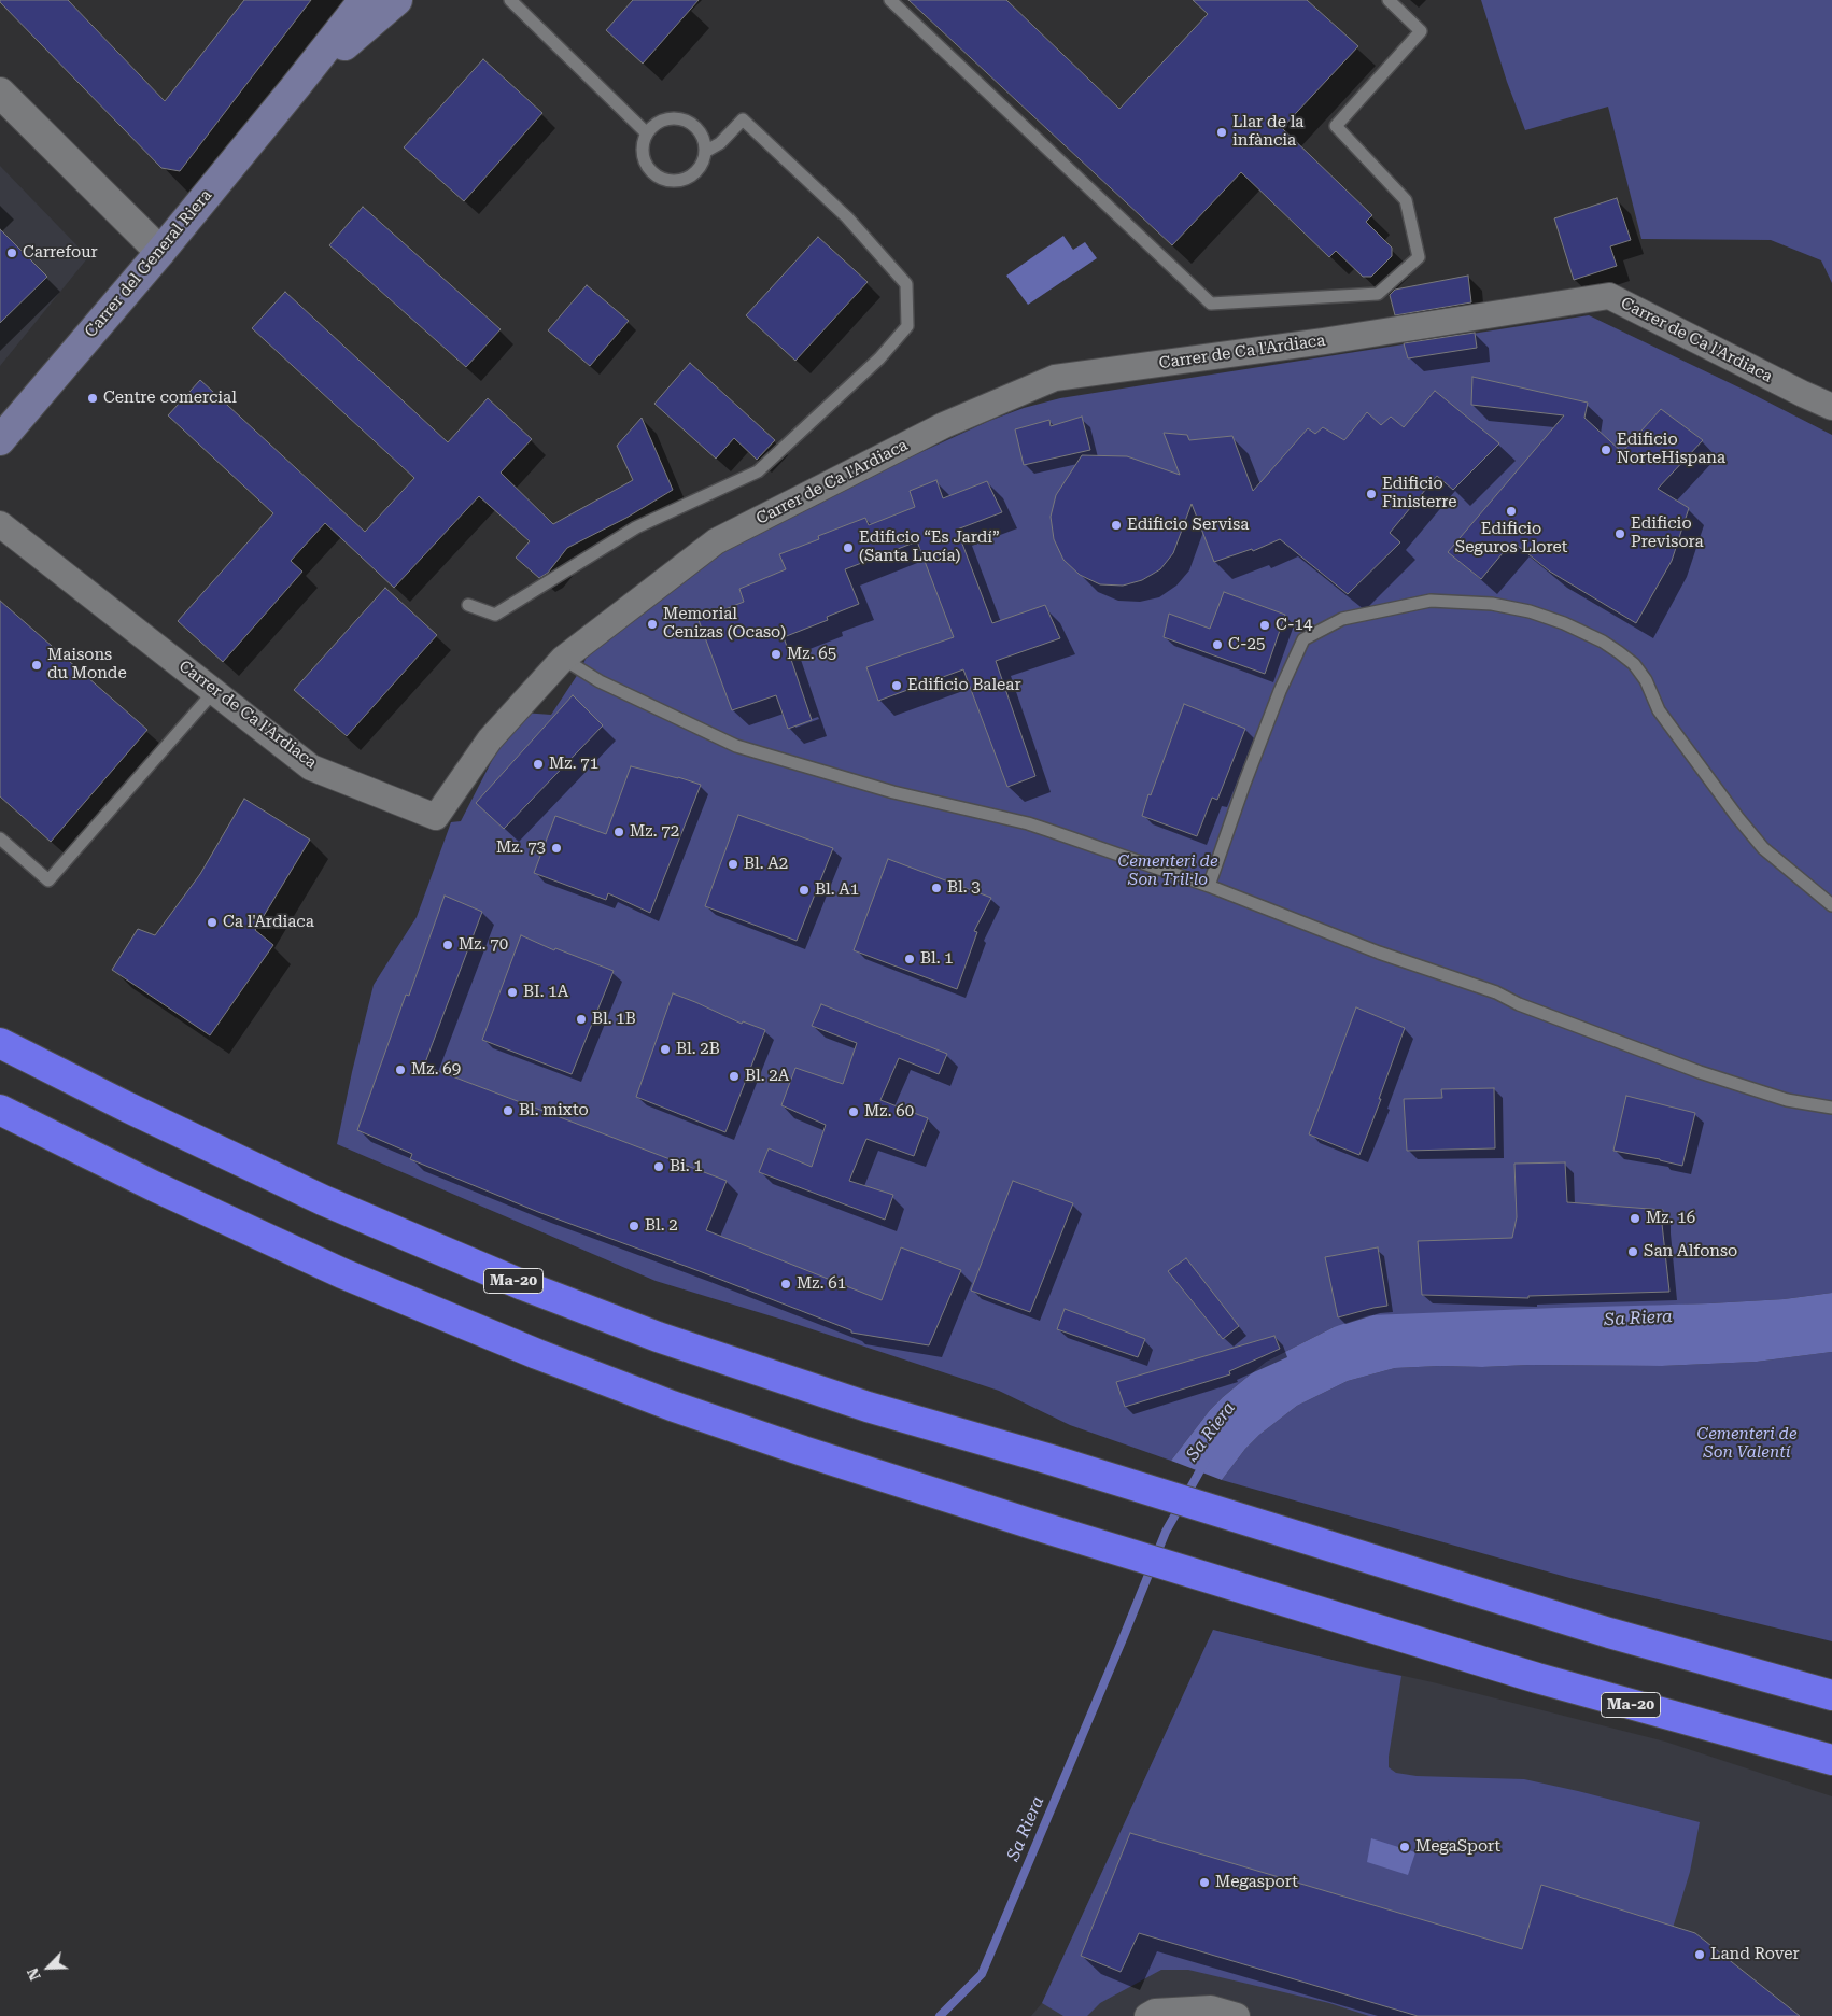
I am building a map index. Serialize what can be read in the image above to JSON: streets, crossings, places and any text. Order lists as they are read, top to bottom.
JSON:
{
  "streets": {
    "highway": ["Ma-20"],
    "main road": ["Carrer del General Riera"],
    "street": ["Carrer de Ca l'Ardiaca"]
  },
  "water": ["Sa Riera"],
  "parks": ["Cementeri de Son Tril·lo", "Cementeri de Son Valentí"],
  "places": [
    "Llar de la infància",
    "Carrefour",
    "Centre comercial",
    "Edificio NorteHispana",
    "Edificio Finisterre",
    "Edificio Seguros Lloret",
    "Edificio Servisa",
    "Edificio Previsora",
    "Edificio “Es Jardí” (Santa Lucía)",
    "Memorial Cenizas (Ocaso)",
    "C-14",
    "C-25",
    "Mz. 65",
    "Maisons du Monde",
    "Edificio Balear",
    "Mz. 71",
    "Mz. 72",
    "Mz. 73",
    "Bl. A2",
    "Bl. 3",
    "Bl. A1",
    "Ca l'Ardiaca",
    "Mz. 70",
    "Bl. 1",
    "BI. 1A",
    "Bl. 1B",
    "Bl. 2B",
    "Mz. 69",
    "Bl. 2A",
    "Bl. mixto",
    "Mz. 60",
    "Bi. 1",
    "Mz. 16",
    "Bl. 2",
    "San Alfonso",
    "Mz. 61",
    "MegaSport",
    "Megasport",
    "Land Rover"
  ],
  "north": "bottom left"
}
